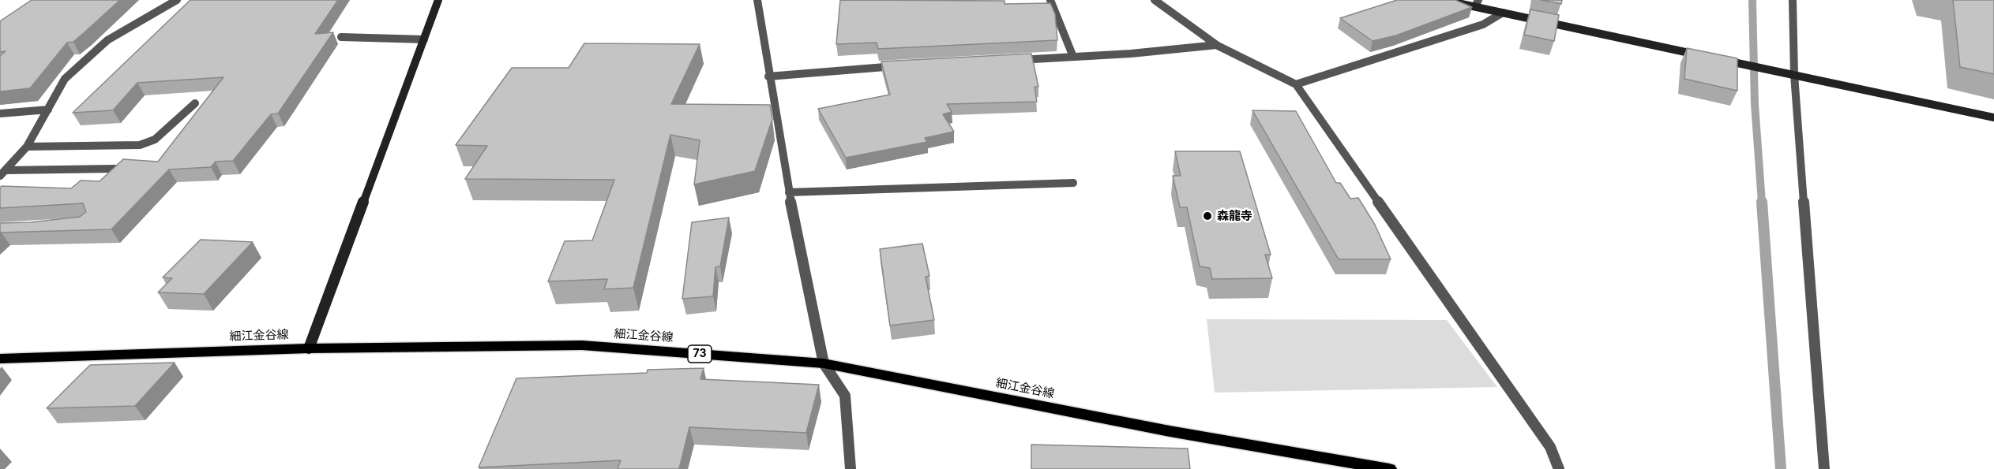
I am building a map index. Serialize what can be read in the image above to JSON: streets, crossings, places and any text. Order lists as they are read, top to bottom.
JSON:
{
  "streets": {
    "main road": ["細江金谷線", "73"]
  },
  "places": ["森龍寺"]
}
